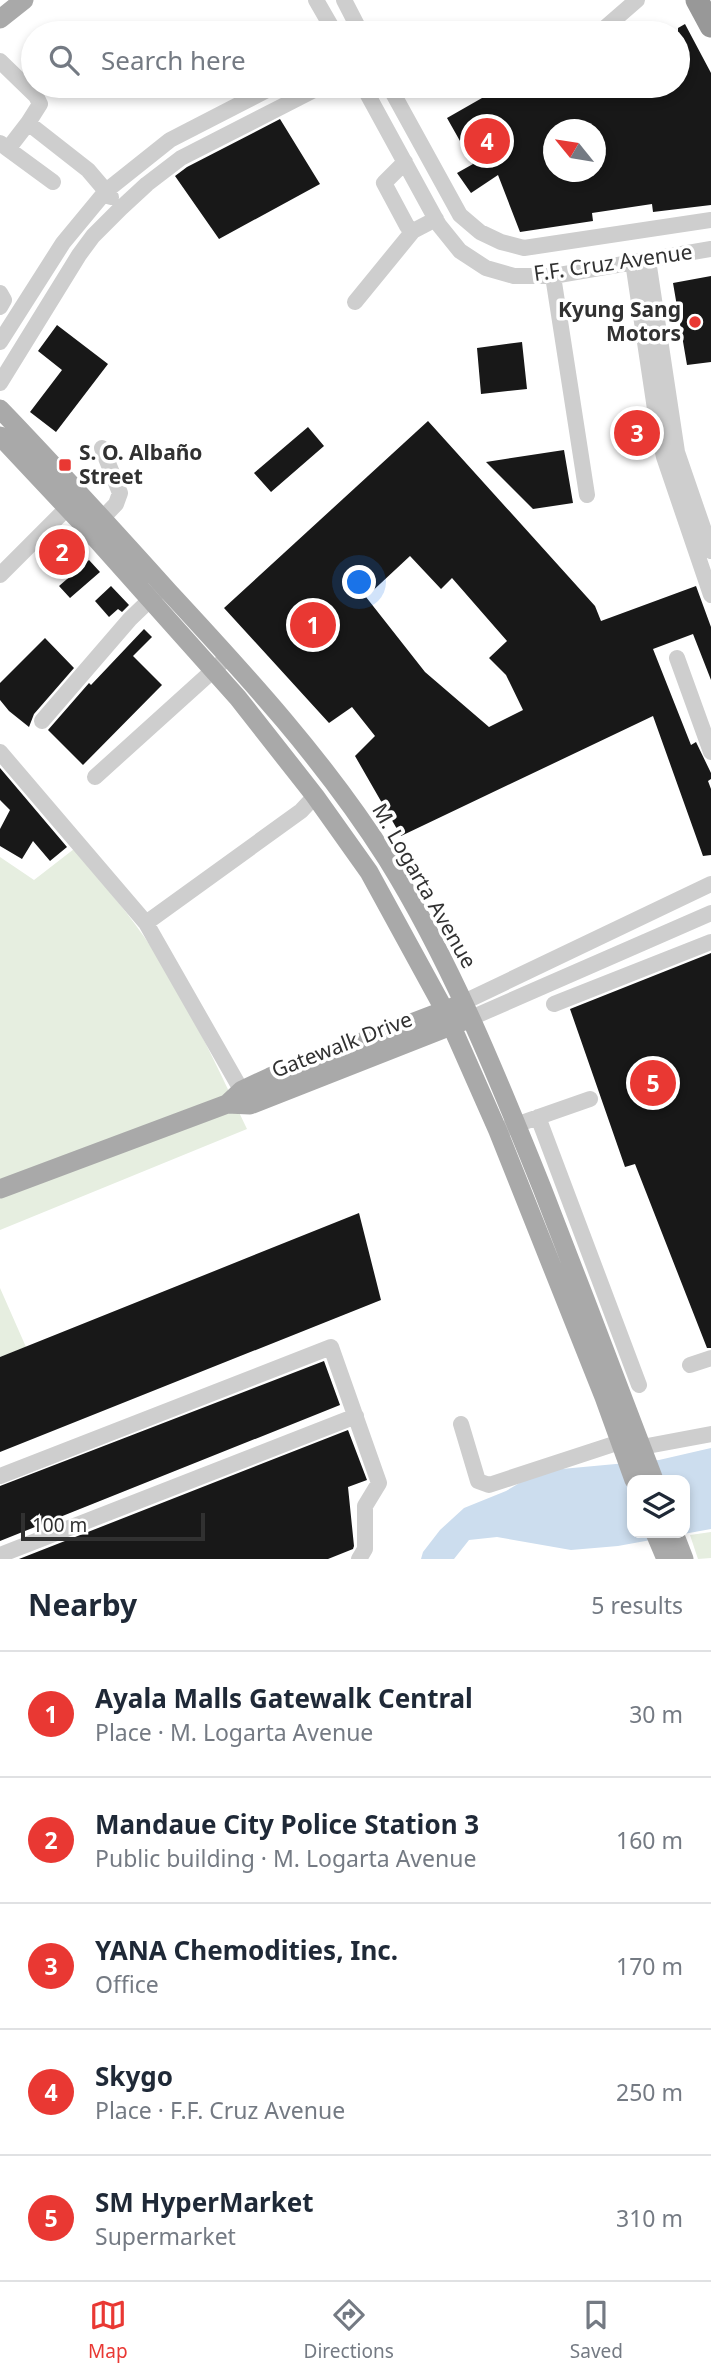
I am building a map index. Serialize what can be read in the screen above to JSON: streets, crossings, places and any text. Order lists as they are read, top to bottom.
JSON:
{
  "streets": {
    "main road": ["M. Logarta Avenue", "Gatewalk Drive"],
    "street": ["F.F. Cruz Avenue"]
  },
  "crossings": [
    ["M. Logarta Avenue", "Gatewalk Drive"]
  ],
  "places": {
    "other": ["Kyung Sang Motors"],
    "transit": ["S. O. Albaño Street"]
  },
  "scale_bar": "100 m",
  "north": "top left",
  "page": {
    "search": "Search here",
    "pins": [
      "4",
      "3",
      "2",
      "1",
      "5"
    ],
    "scale": "100 m",
    "heading": ["Nearby", "5 results"],
    "list": [
      {
        "mark": "1",
        "name": "Ayala Malls Gatewalk Central",
        "note": "Place · M. Logarta Avenue",
        "value": "30 m"
      },
      {
        "mark": "2",
        "name": "Mandaue City Police Station 3",
        "note": "Public building · M. Logarta Avenue",
        "value": "160 m"
      },
      {
        "mark": "3",
        "name": "YANA Chemodities, Inc.",
        "note": "Office",
        "value": "170 m"
      },
      {
        "mark": "4",
        "name": "Skygo",
        "note": "Place · F.F. Cruz Avenue",
        "value": "250 m"
      },
      {
        "mark": "5",
        "name": "SM HyperMarket",
        "note": "Supermarket",
        "value": "310 m"
      }
    ],
    "nav": ["Map", "Directions", "Saved"]
  }
}
